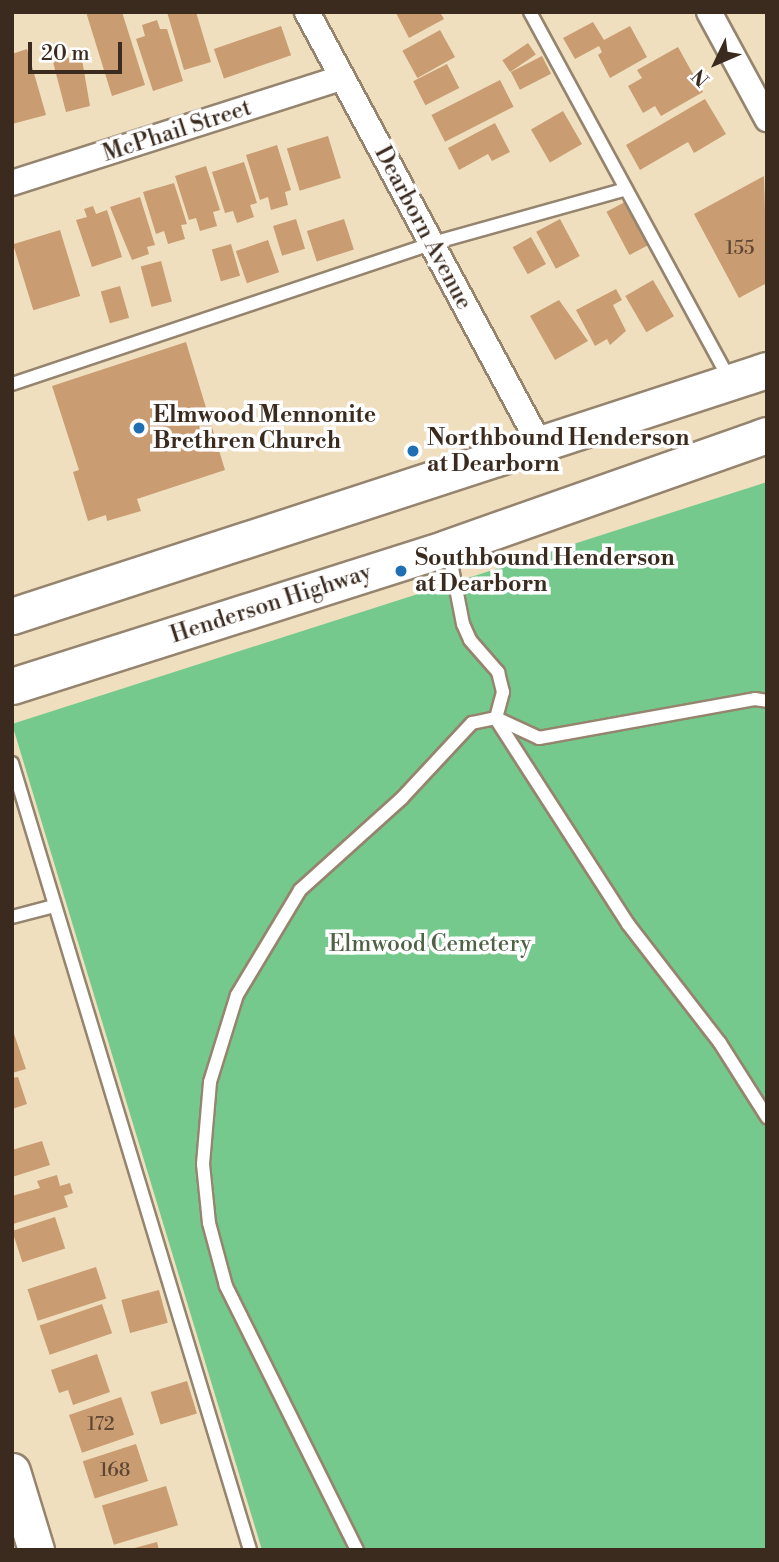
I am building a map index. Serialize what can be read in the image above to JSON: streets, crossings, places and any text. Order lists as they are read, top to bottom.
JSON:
{
  "streets": {
    "main road": ["Henderson Highway"],
    "street": ["McPhail Street", "Dearborn Avenue"]
  },
  "crossings": [
    ["McPhail Street", "Dearborn Avenue"]
  ],
  "parks": ["Elmwood Cemetery"],
  "places": ["Elmwood Mennonite Brethren Church", "Northbound Henderson at Dearborn", "Southbound Henderson at Dearborn"],
  "house_numbers": ["155", "172", "168"],
  "scale_bar": "20 m",
  "north": "bottom left"
}
